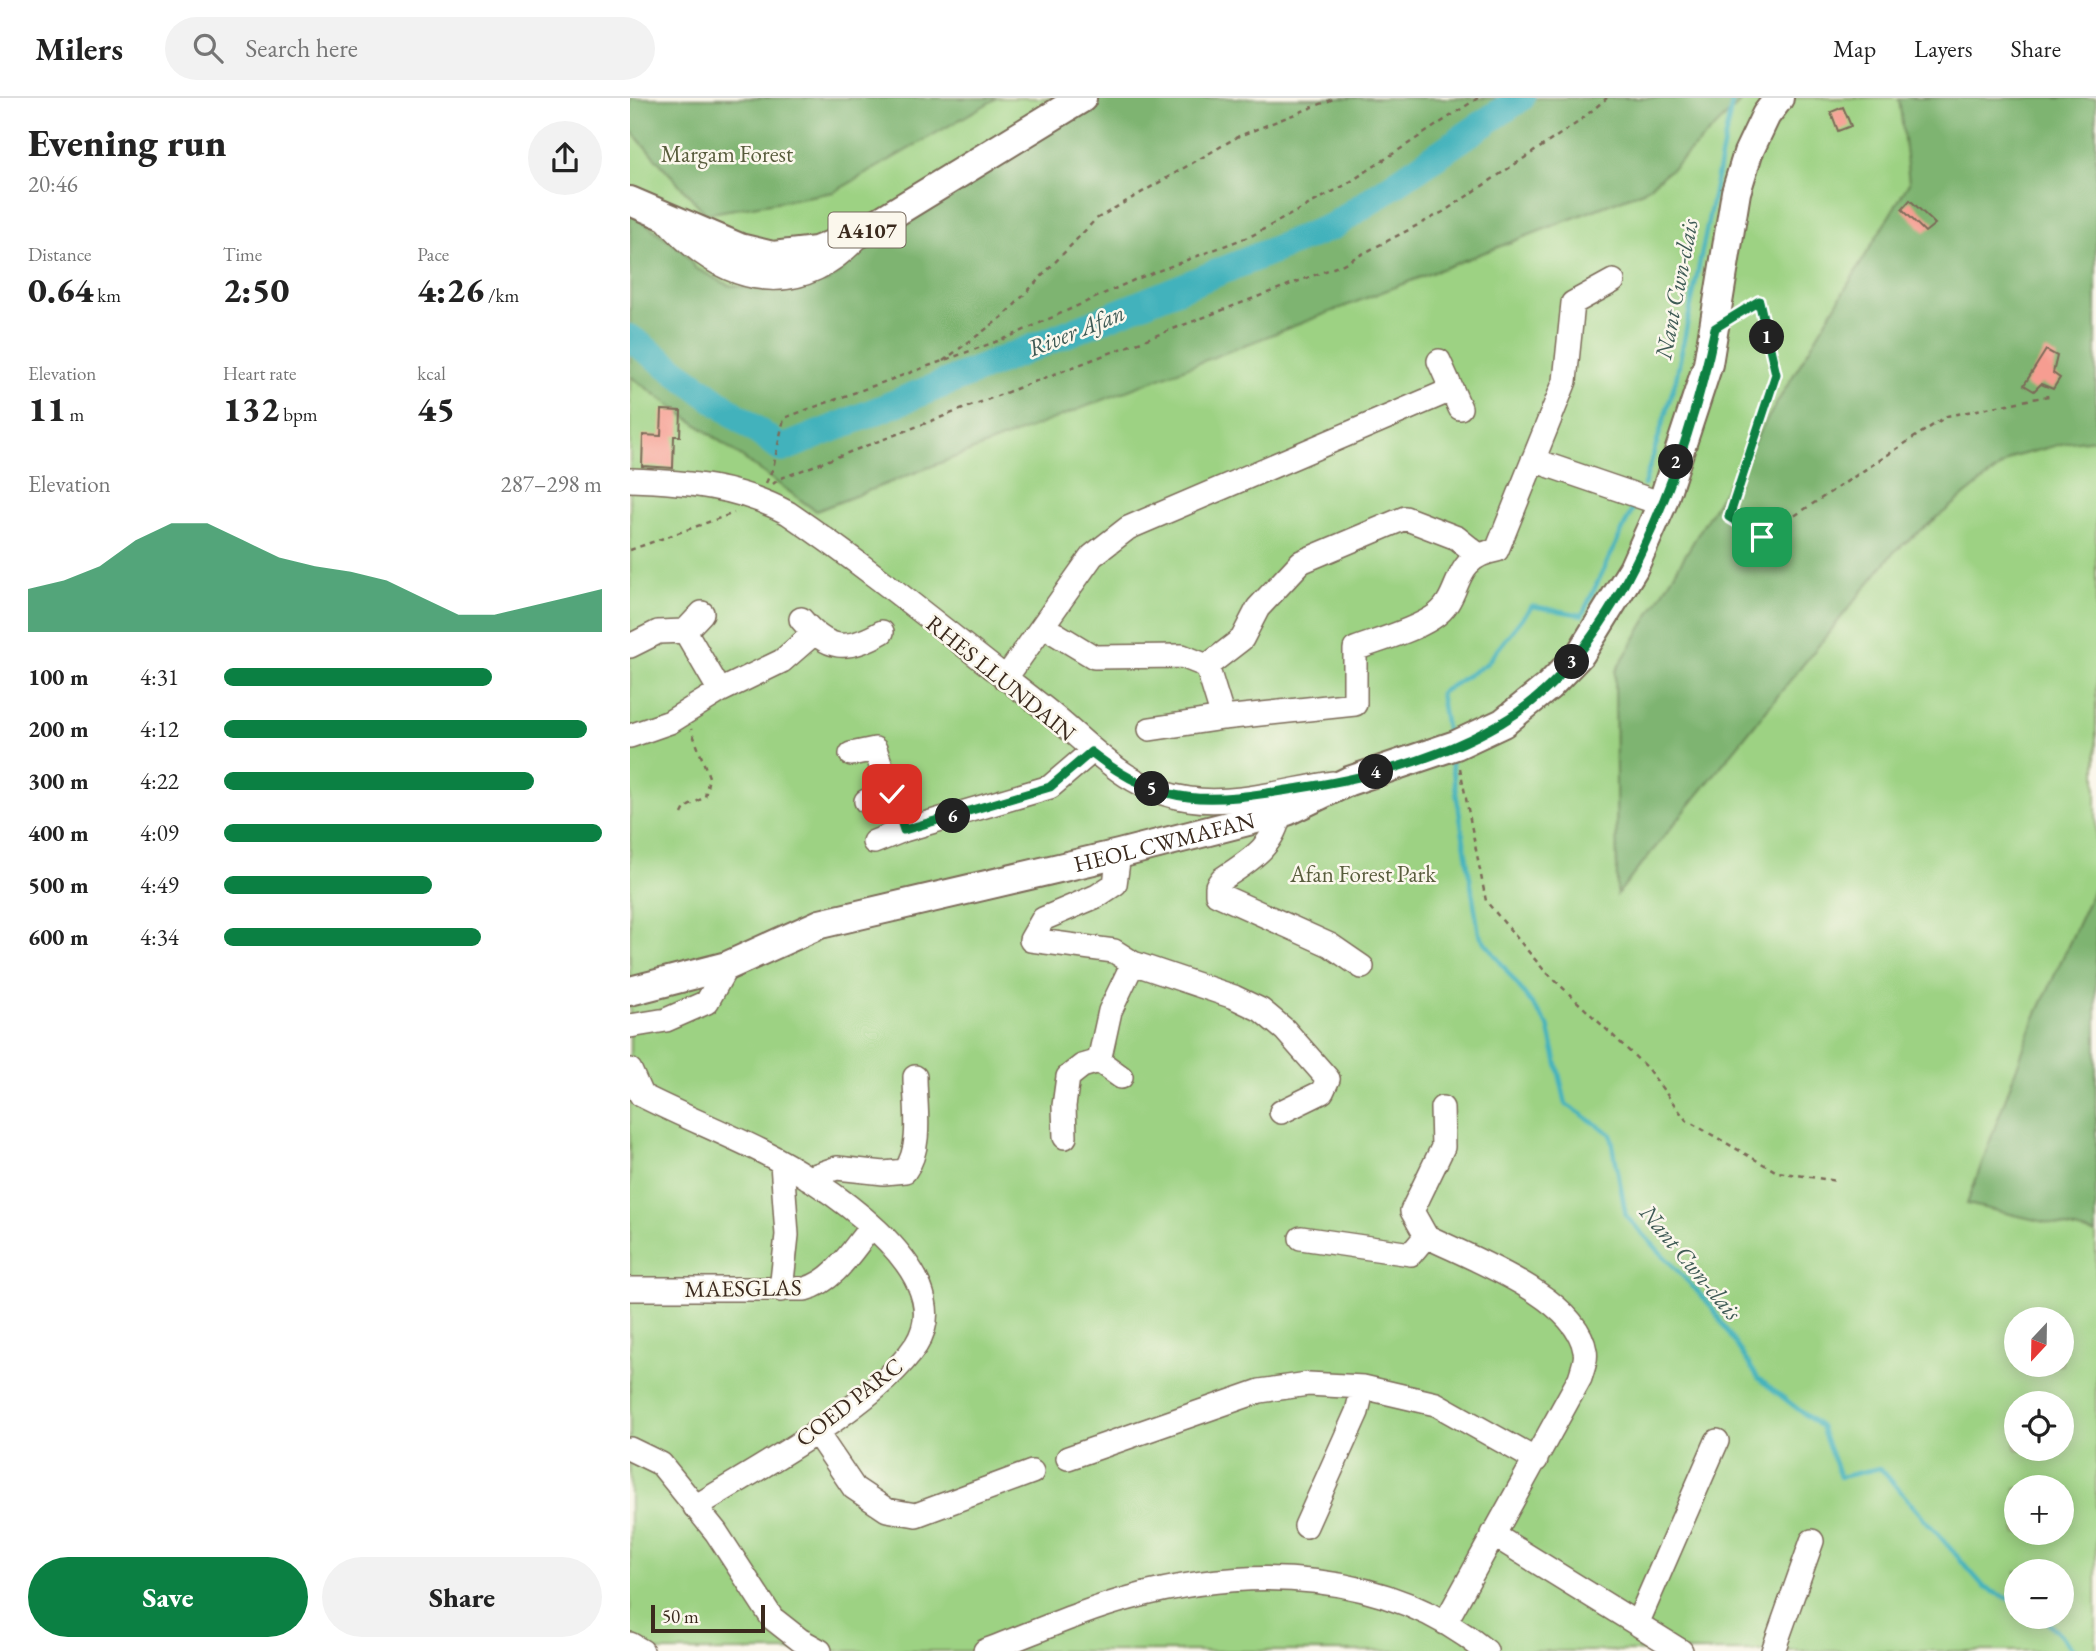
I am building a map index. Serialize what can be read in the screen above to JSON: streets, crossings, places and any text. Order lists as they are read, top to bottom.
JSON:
{
  "streets": {
    "main road": ["A4107", "HEOL CWMAFAN"],
    "street": ["RHES LLUNDAIN", "MAESGLAS", "COED PARC"]
  },
  "crossings": [
    ["RHES LLUNDAIN", "HEOL CWMAFAN"],
    ["MAESGLAS", "COED PARC"]
  ],
  "water": ["Nant Cwn-clais", "River Afan"],
  "parks": ["Margam Forest", "Afan Forest Park"],
  "scale_bar": "50 m",
  "north": "bottom",
  "page": {
    "header": "Milers",
    "search": "Search here",
    "nav": ["Map", "Layers", "Share"],
    "heading": ["Evening run", "20:46"],
    "stats": [
      ["Distance", "0.64 km"],
      ["Time", "2:50"],
      ["Pace", "4:26 /km"],
      ["Elevation", "11 m"],
      ["Heart rate", "132 bpm"],
      ["kcal", "45"]
    ],
    "pins": [
      "1",
      "2",
      "3",
      "4",
      "5",
      "6"
    ],
    "chart": ["Elevation", "287–298 m"],
    "list": [
      {
        "name": "100 m",
        "note": "4:31"
      },
      {
        "name": "200 m",
        "note": "4:12"
      },
      {
        "name": "300 m",
        "note": "4:22"
      },
      {
        "name": "400 m",
        "note": "4:09"
      },
      {
        "name": "500 m",
        "note": "4:49"
      },
      {
        "name": "600 m",
        "note": "4:34"
      }
    ],
    "map_buttons": ["+", "−"],
    "buttons": ["Save", "Share"],
    "scale": "50 m"
  }
}
